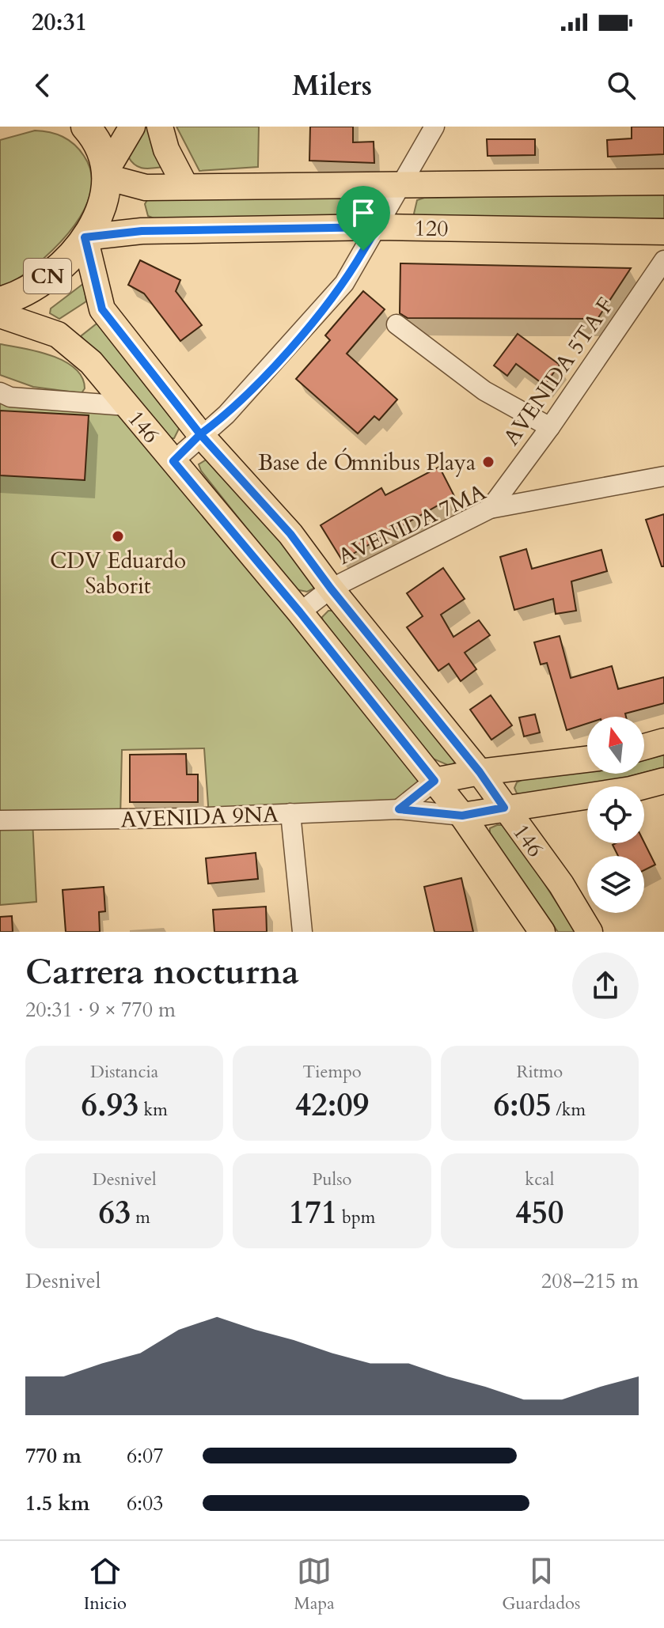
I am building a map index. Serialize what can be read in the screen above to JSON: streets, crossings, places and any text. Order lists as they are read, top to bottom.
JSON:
{
  "streets": {
    "highway": ["CN"],
    "main road": ["120", "146", "AVENIDA 9NA"],
    "street": ["AVENIDA 5TA F", "AVENIDA 7MA"]
  },
  "crossings": [
    ["120", "CN"],
    ["120", "146"],
    ["CN", "146"],
    ["AVENIDA 5TA F", "AVENIDA 7MA"],
    ["146", "AVENIDA 7MA"],
    ["146", "AVENIDA 9NA"]
  ],
  "places": ["Base de Ómnibus Playa", "CDV Eduardo Saborit"],
  "north": "top",
  "page": {
    "status": "20:31",
    "header": "Milers",
    "heading": ["Carrera nocturna", "20:31 · 9 × 770 m"],
    "stats": [
      ["Distancia", "6.93 km"],
      ["Tiempo", "42:09"],
      ["Ritmo", "6:05 /km"],
      ["Desnivel", "63 m"],
      ["Pulso", "171 bpm"],
      ["kcal", "450"]
    ],
    "chart": ["Desnivel", "208–215 m"],
    "list": [
      {
        "name": "770 m",
        "note": "6:07"
      },
      {
        "name": "1.5 km",
        "note": "6:03"
      }
    ],
    "tabs": ["Inicio", "Mapa", "Guardados"]
  }
}
